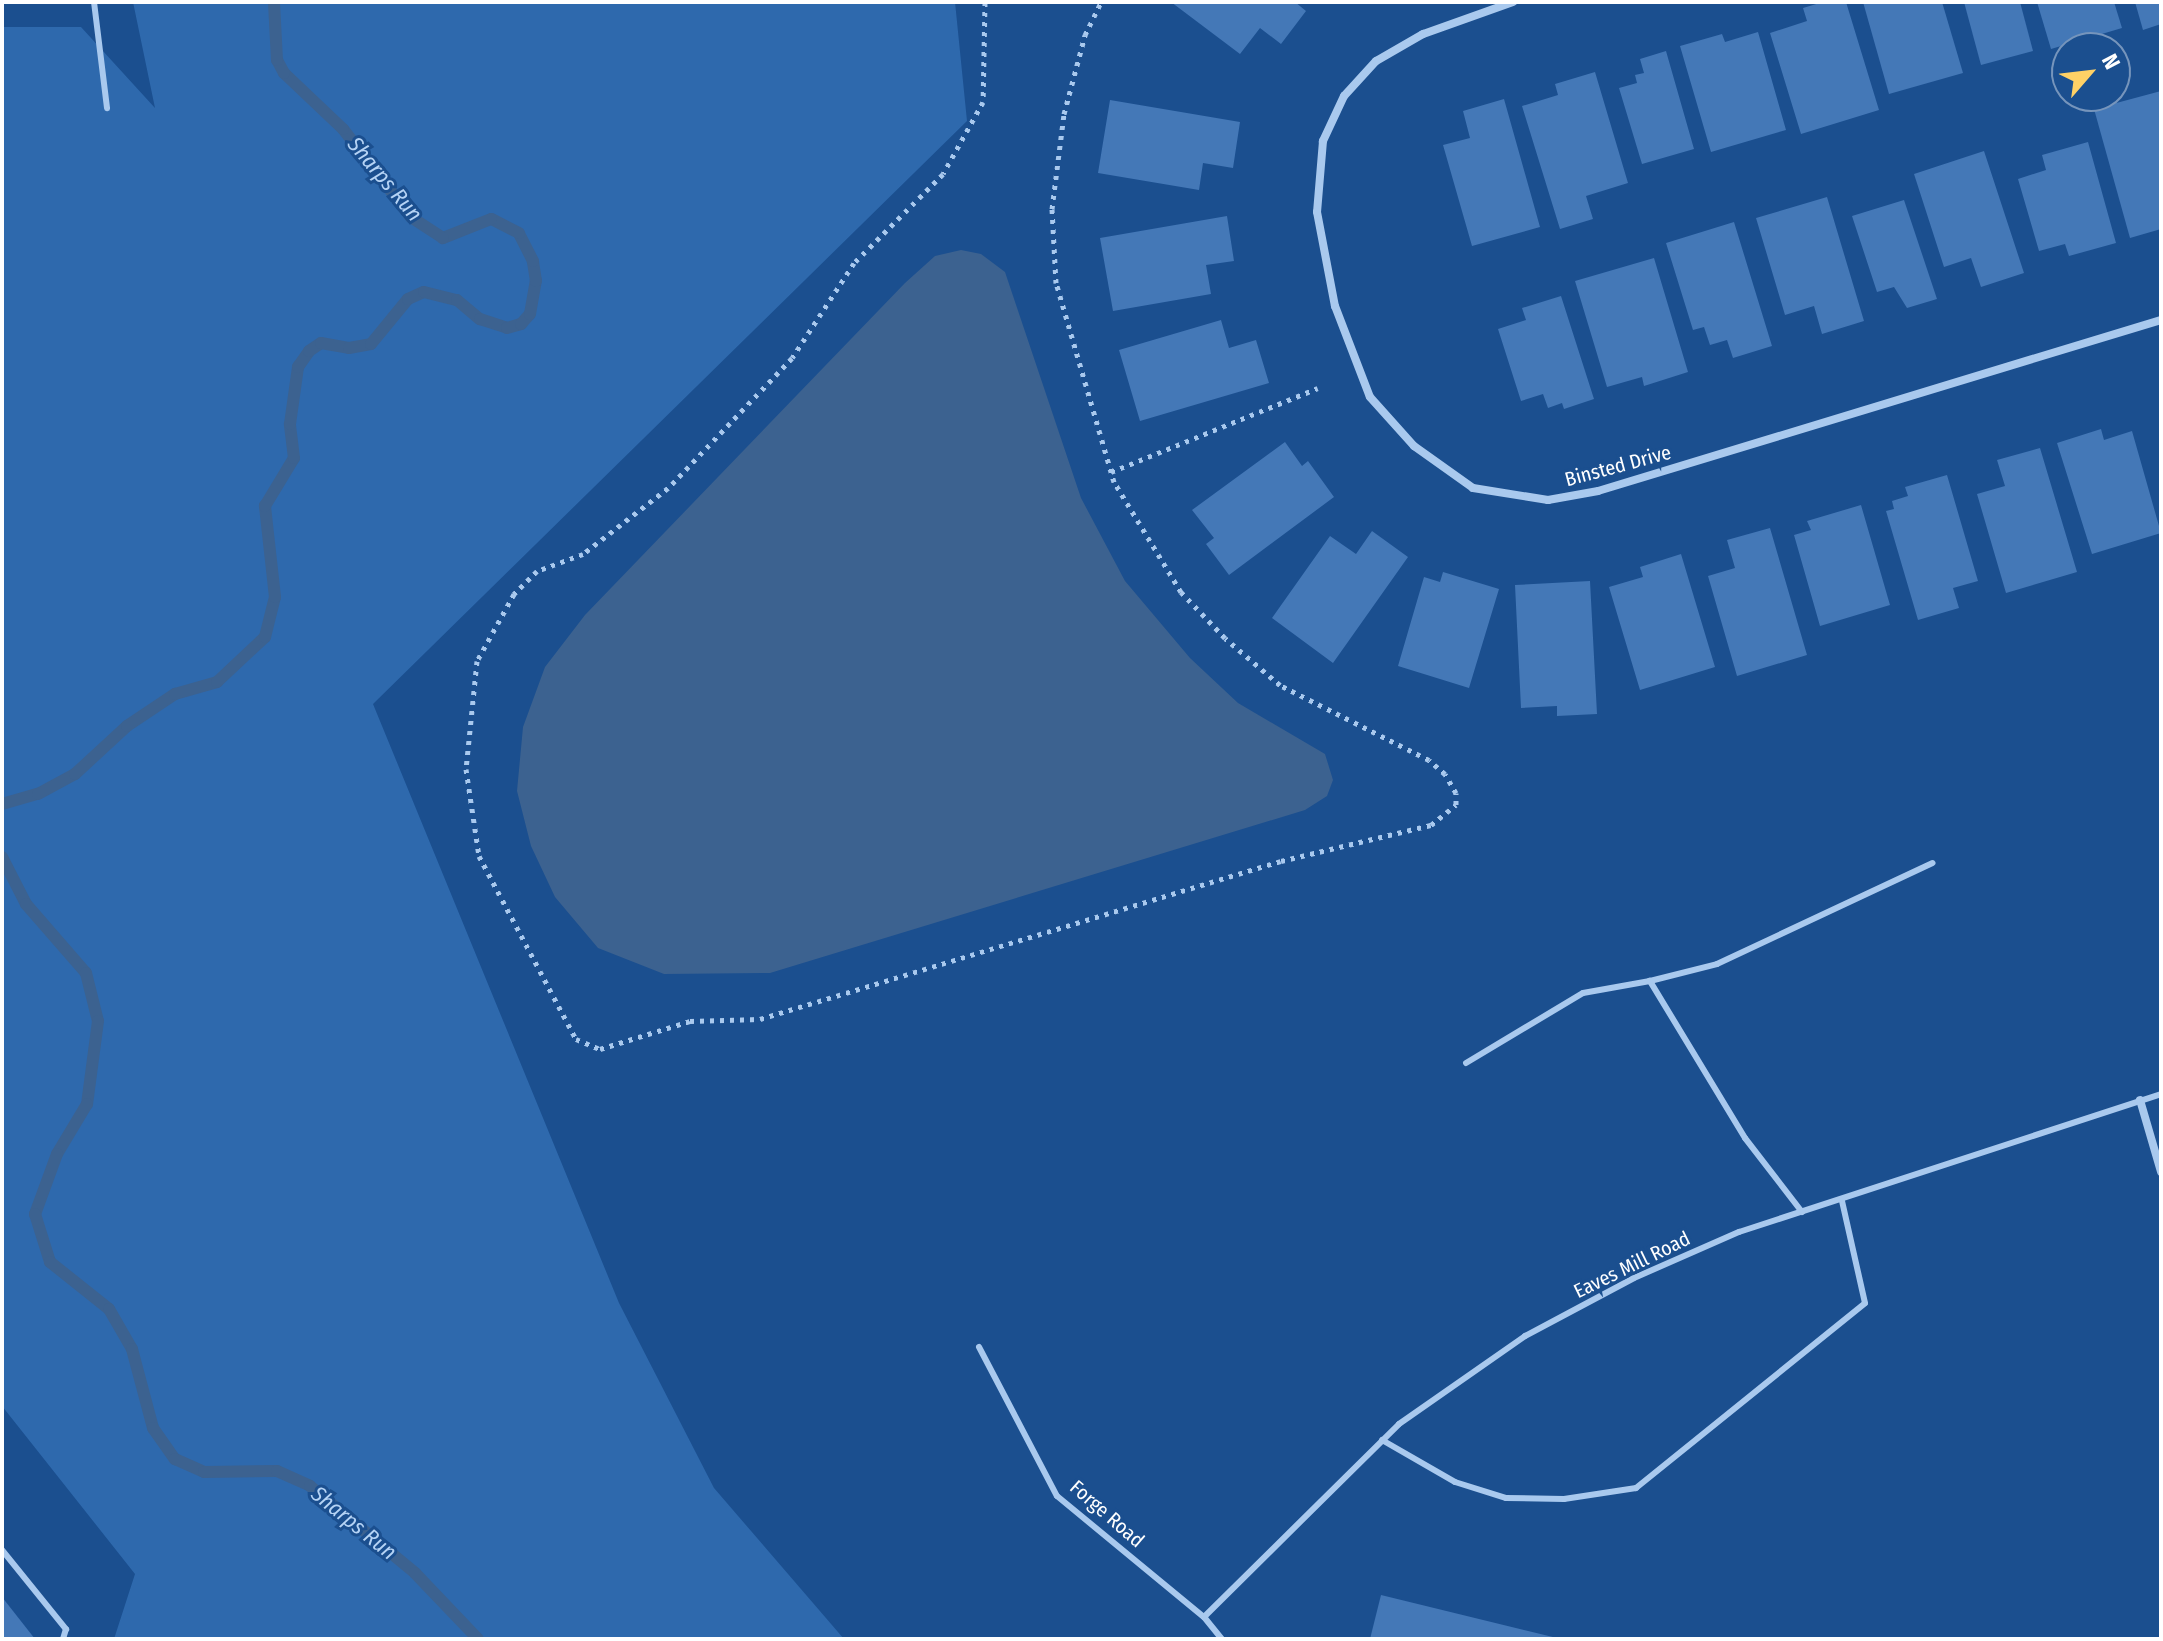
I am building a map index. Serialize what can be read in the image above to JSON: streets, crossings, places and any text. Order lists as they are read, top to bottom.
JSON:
{
  "streets": {
    "street": ["Binsted Drive"],
    "lane": ["Eaves Mill Road", "Forge Road"]
  },
  "crossings": [
    ["Eaves Mill Road", "Forge Road"]
  ],
  "water": ["Sharps Run"],
  "north": "top right"
}
